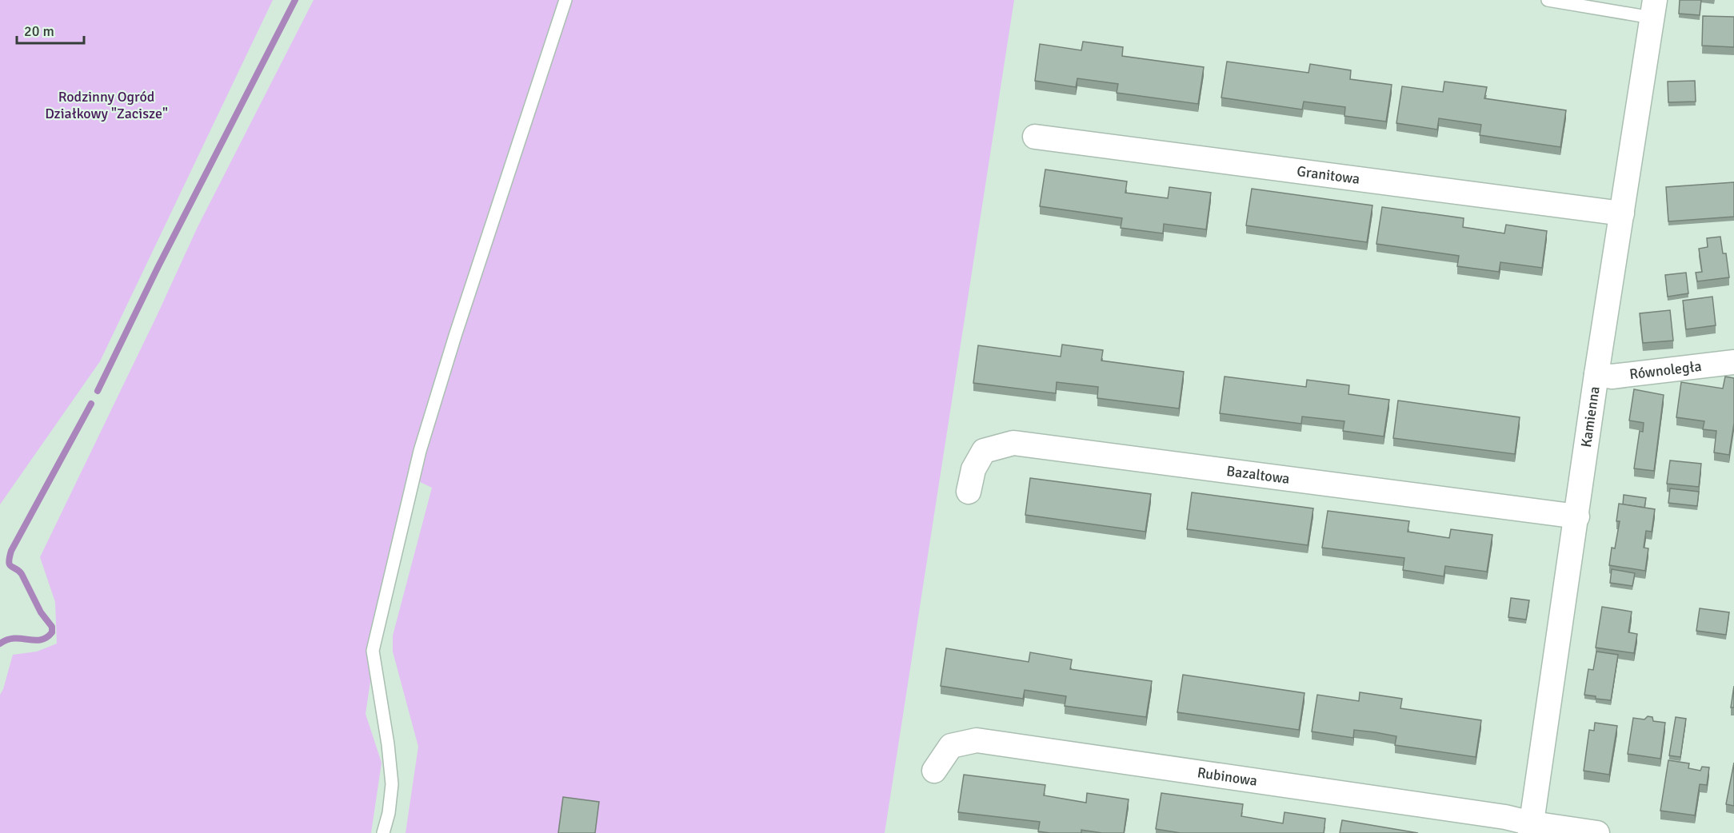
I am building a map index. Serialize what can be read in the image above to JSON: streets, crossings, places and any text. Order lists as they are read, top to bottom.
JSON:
{
  "streets": {
    "street": [
      "Granitowa",
      "Równoległa",
      "Kamienna",
      "Bazaltowa",
      "Rubinowa"
    ]
  },
  "crossings": [
    ["Granitowa", "Kamienna"],
    ["Równoległa", "Kamienna"],
    ["Kamienna", "Bazaltowa"],
    ["Kamienna", "Rubinowa"]
  ],
  "parks": ["Rodzinny Ogród Działkowy \"Zacisze\""],
  "scale_bar": "20 m"
}
